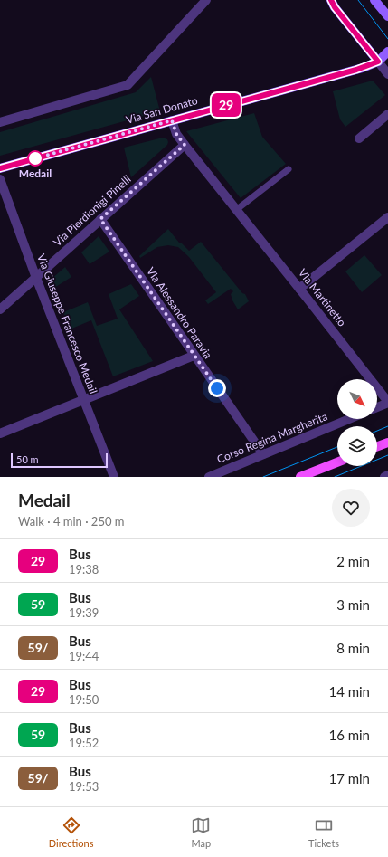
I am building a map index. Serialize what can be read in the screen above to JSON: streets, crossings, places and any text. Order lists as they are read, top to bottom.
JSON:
{
  "streets": {
    "street": [
      "Via San Donato",
      "Via Pierdionigi Pinelli",
      "Via Martinetto",
      "Via Alessandro Paravia",
      "Via Giuseppe Francesco Medail",
      "Corso Regina Margherita"
    ]
  },
  "crossings": [
    ["Via San Donato", "Via Martinetto"],
    ["Via Pierdionigi Pinelli", "Via Martinetto"],
    ["Via Pierdionigi Pinelli", "Via Alessandro Paravia"],
    ["Via Pierdionigi Pinelli", "Via Giuseppe Francesco Medail"],
    ["Via Alessandro Paravia", "Corso Regina Margherita"]
  ],
  "places": ["Medail"],
  "lines": ["bus line 29"],
  "scale_bar": "50 m",
  "north": "bottom right",
  "page": {
    "on_map": "29",
    "scale": "50 m",
    "heading": ["Medail", "Walk · 4 min · 250 m"],
    "list": [
      {
        "mark": "29",
        "name": "Bus",
        "note": "19:38",
        "value": "2 min"
      },
      {
        "mark": "59",
        "name": "Bus",
        "note": "19:39",
        "value": "3 min"
      },
      {
        "mark": "59/",
        "name": "Bus",
        "note": "19:44",
        "value": "8 min"
      },
      {
        "mark": "29",
        "name": "Bus",
        "note": "19:50",
        "value": "14 min"
      },
      {
        "mark": "59",
        "name": "Bus",
        "note": "19:52",
        "value": "16 min"
      },
      {
        "mark": "59/",
        "name": "Bus",
        "note": "19:53",
        "value": "17 min"
      }
    ],
    "tabs": ["Directions", "Map", "Tickets"]
  }
}
